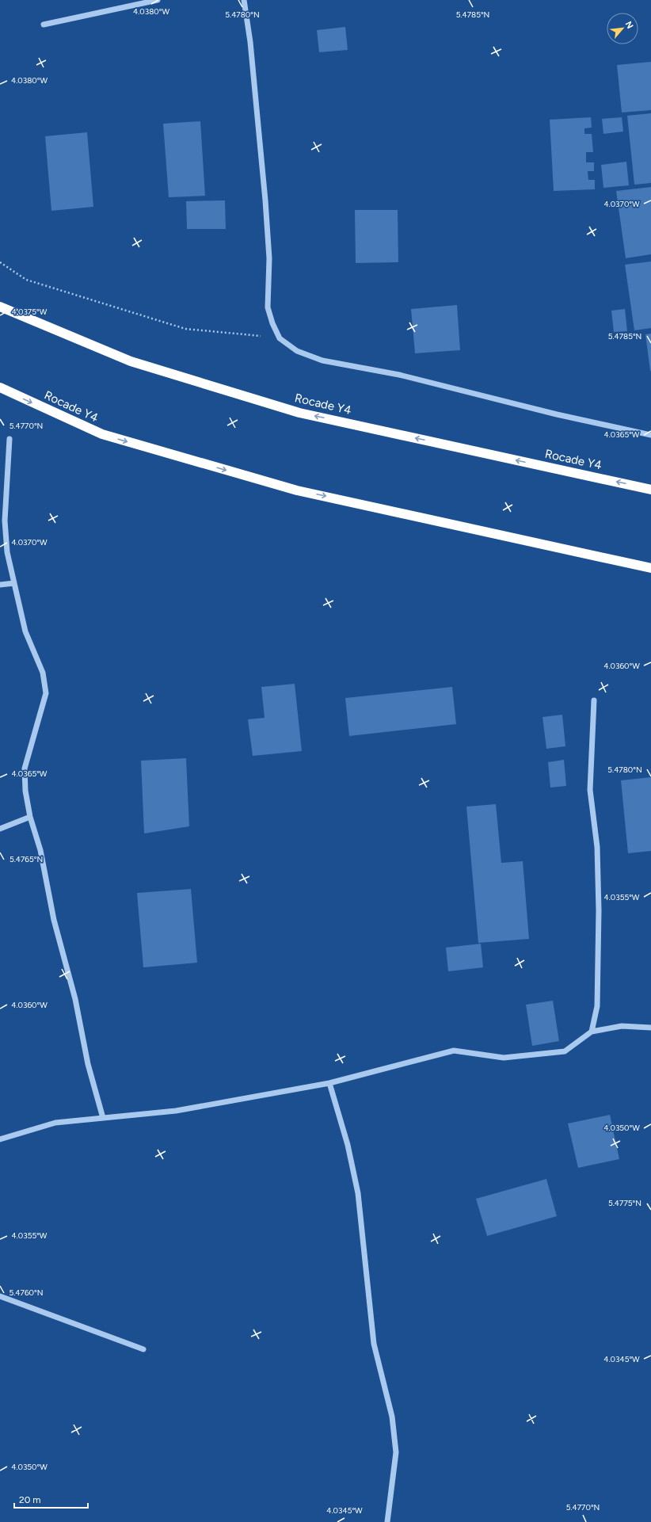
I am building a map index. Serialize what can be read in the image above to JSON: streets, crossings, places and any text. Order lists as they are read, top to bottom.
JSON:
{
  "streets": {
    "highway": ["Rocade Y4"]
  },
  "scale_bar": "20 m",
  "north": "top right",
  "coordinates": [
    "4.0380°W",
    "5.4780°N",
    "5.4785°N",
    "4.0370°W",
    "4.0375°W",
    "5.4770°N",
    "4.0365°W",
    "4.0360°W",
    "5.4765°N",
    "4.0355°W",
    "4.0350°W",
    "5.4775°N",
    "5.4760°N",
    "4.0345°W"
  ]
}
